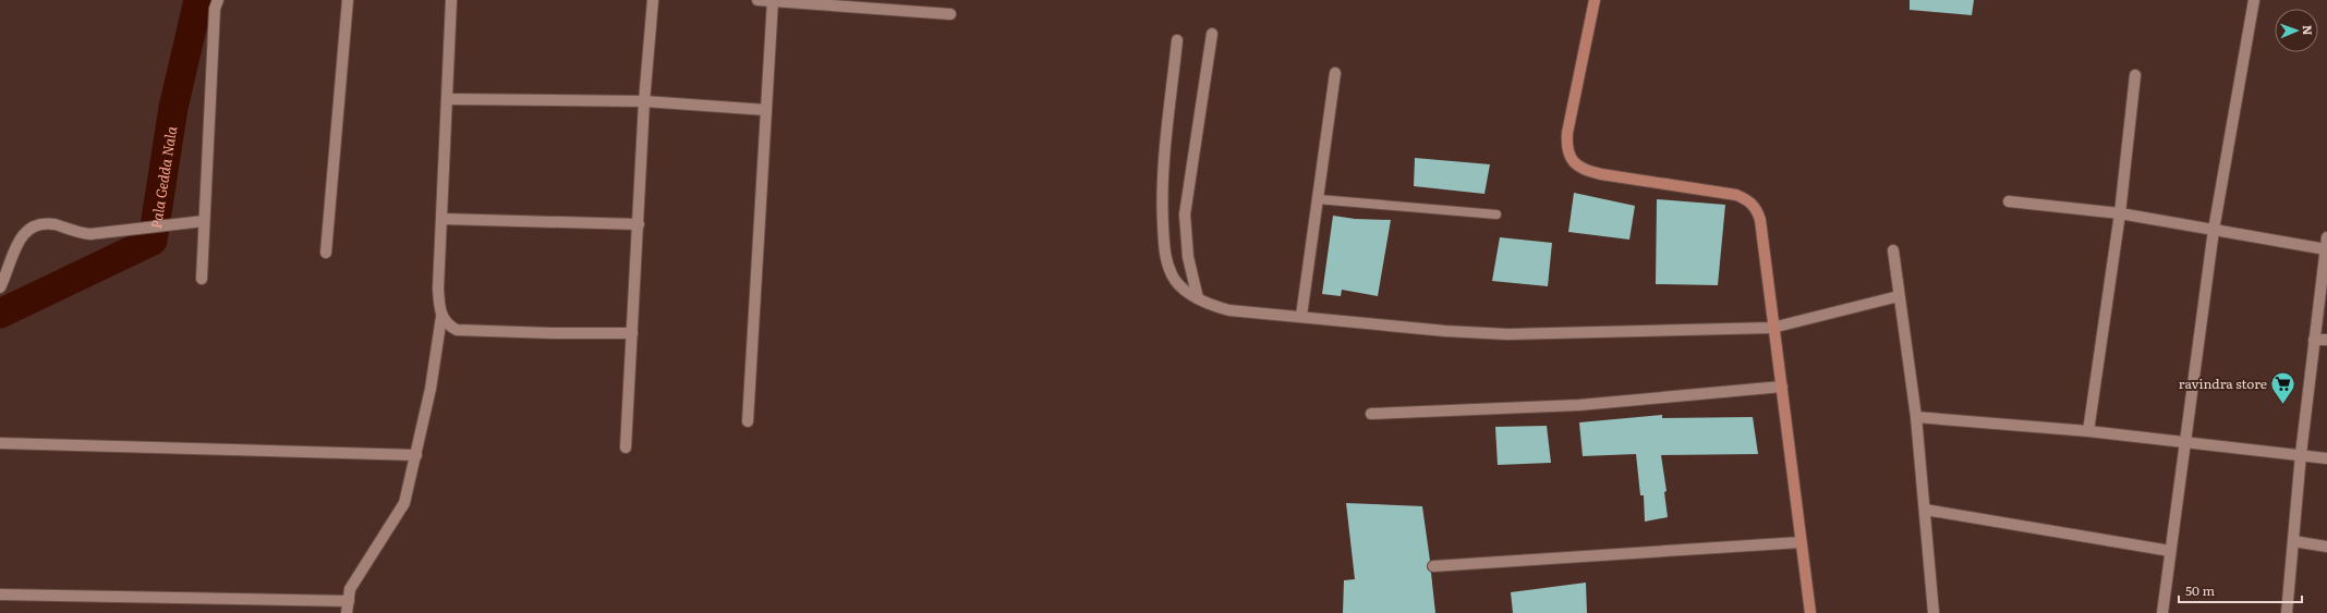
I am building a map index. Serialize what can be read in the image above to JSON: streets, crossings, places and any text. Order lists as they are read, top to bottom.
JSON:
{
  "water": ["Pala Gedda Nala"],
  "places": {
    "supermarket": ["ravindra store"]
  },
  "scale_bar": "50 m",
  "north": "right"
}
